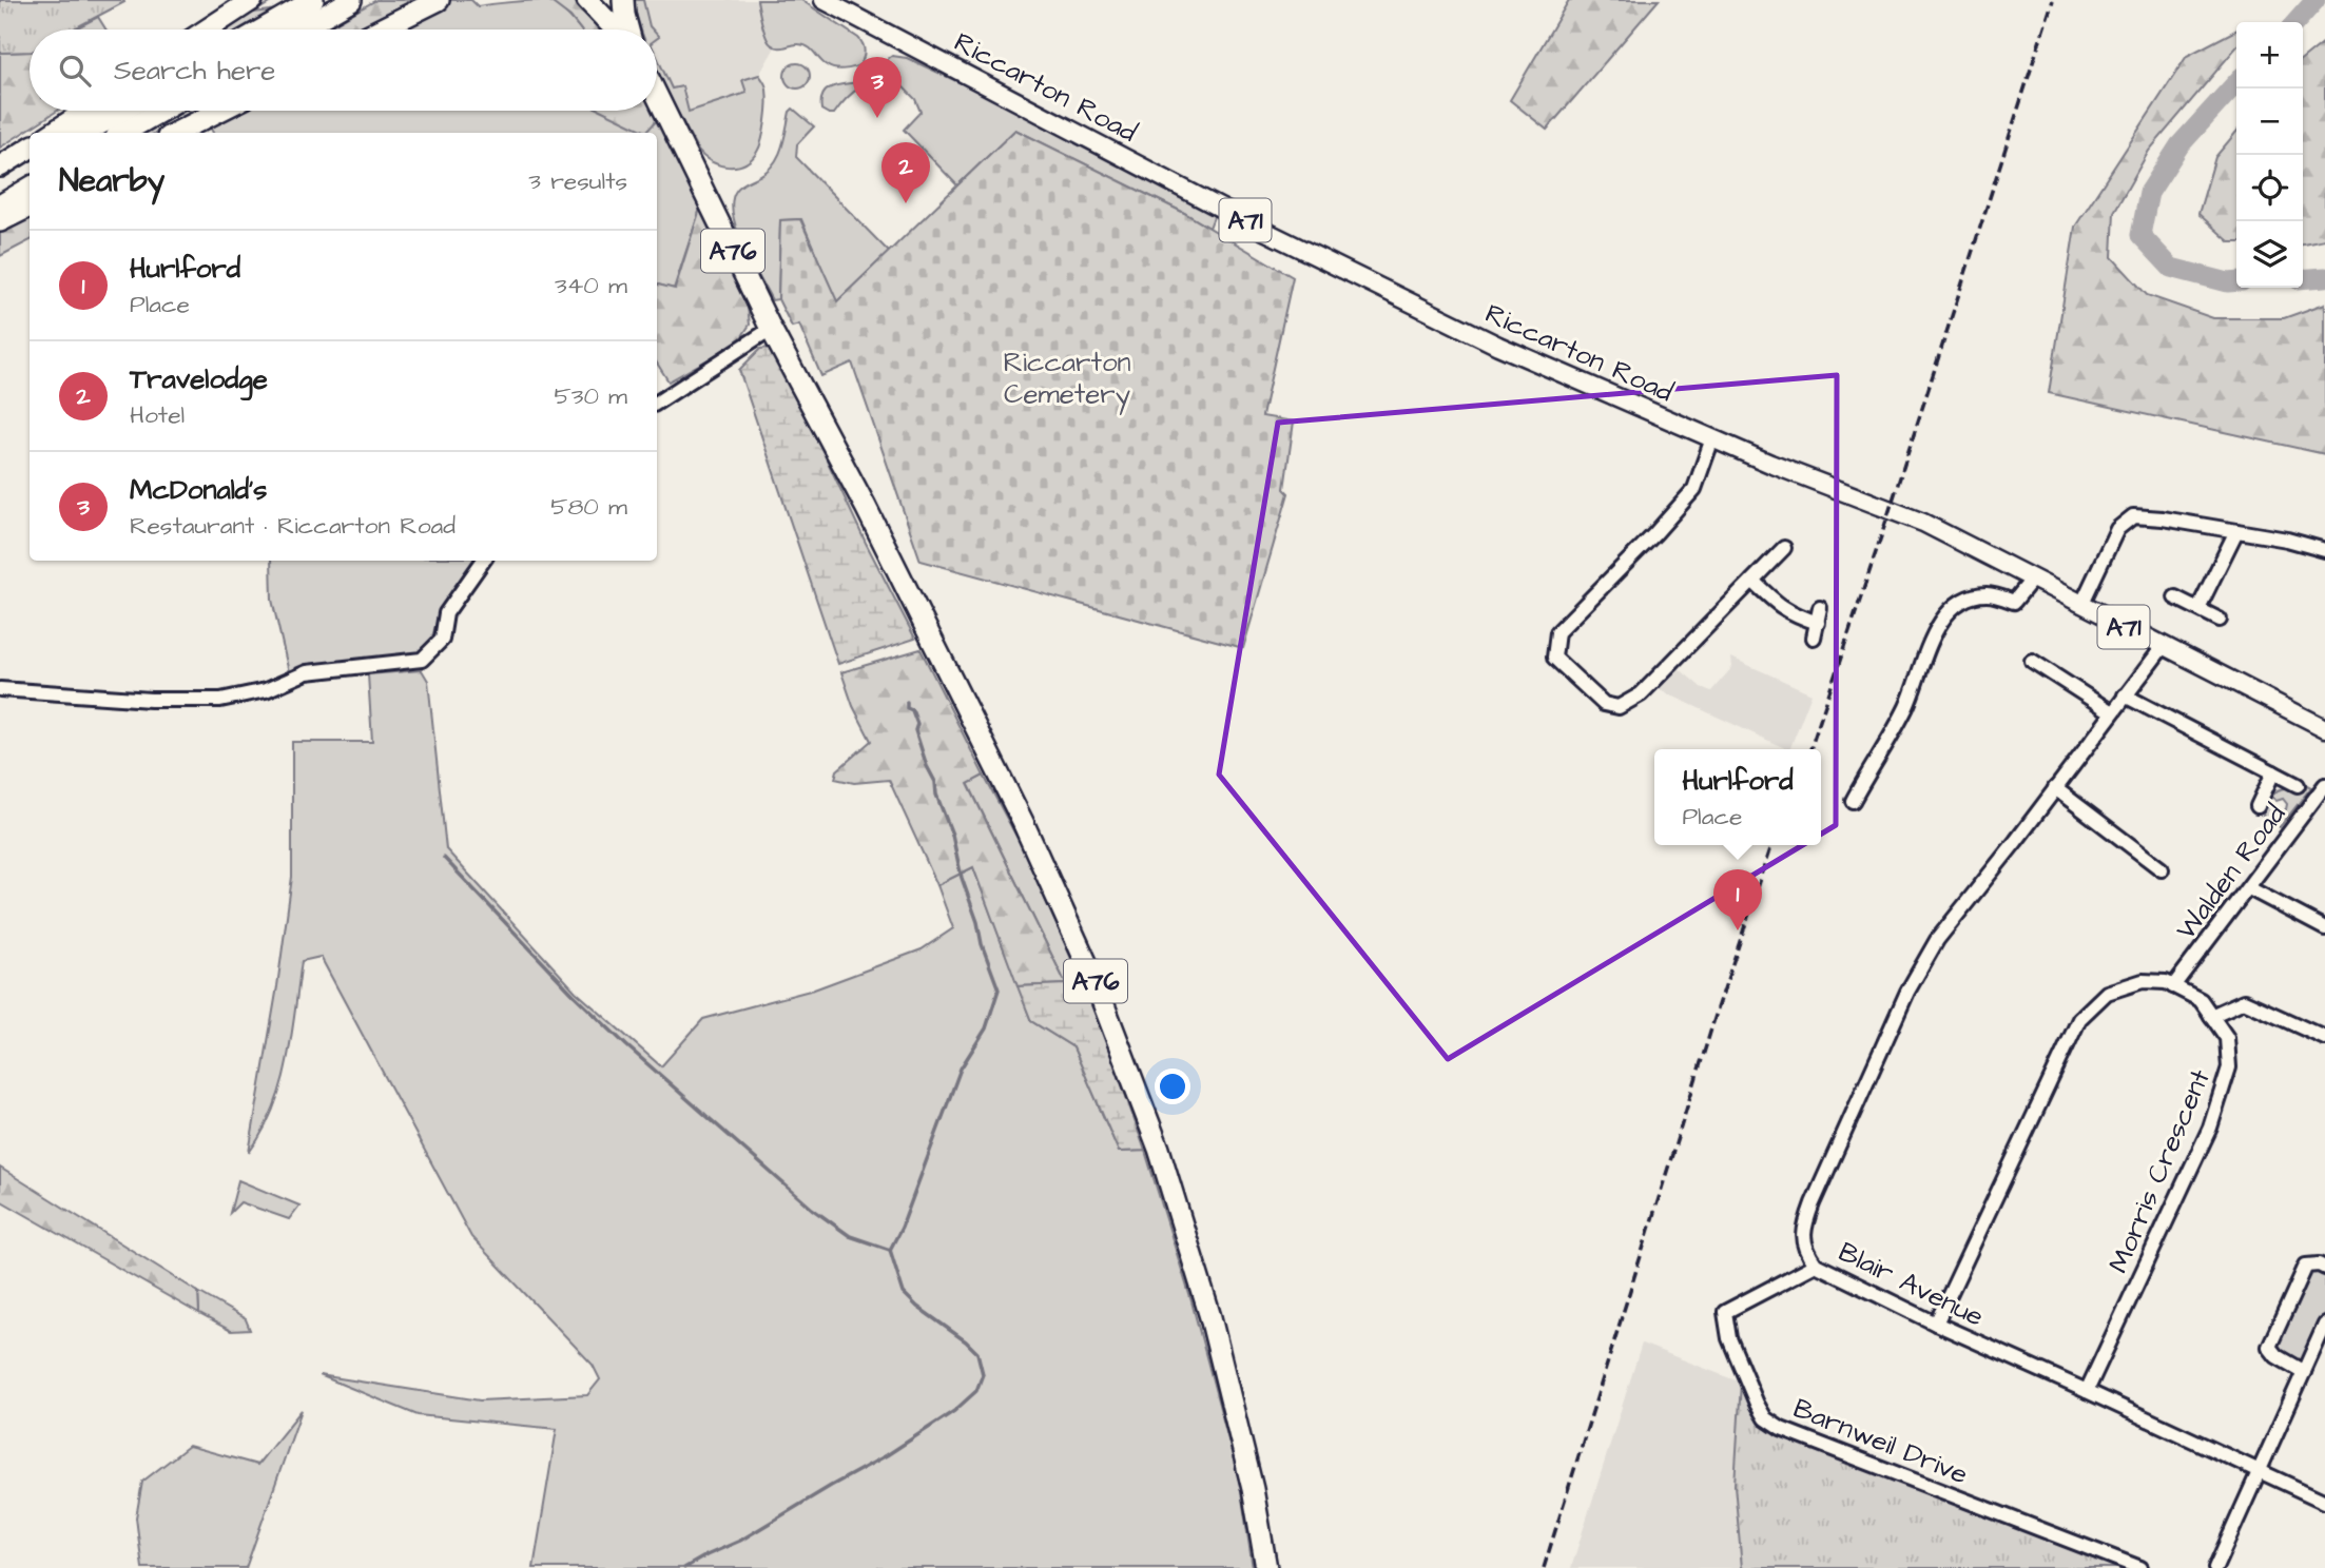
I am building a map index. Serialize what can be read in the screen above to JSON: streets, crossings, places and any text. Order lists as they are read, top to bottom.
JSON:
{
  "streets": {
    "highway": ["A76"],
    "main road": ["Riccarton Road", "A71"],
    "street": [
      "Walden Road",
      "Morris Crescent",
      "Blair Avenue",
      "Barnweil Drive"
    ]
  },
  "crossings": [
    ["Riccarton Road", "Blair Avenue"],
    ["Walden Road", "Morris Crescent"],
    ["Morris Crescent", "Blair Avenue"],
    ["Blair Avenue", "Barnweil Drive"]
  ],
  "parks": ["Riccarton Cemetery"],
  "page": {
    "map_buttons": ["+", "−"],
    "search": "Search here",
    "pins": ["3", "2", "1"],
    "heading": ["Nearby", "3 results"],
    "list": [
      {
        "mark": "1",
        "name": "Hurlford",
        "note": "Place",
        "value": "340 m"
      },
      {
        "mark": "2",
        "name": "Travelodge",
        "note": "Hotel",
        "value": "530 m"
      },
      {
        "mark": "3",
        "name": "McDonald's",
        "note": "Restaurant · Riccarton Road",
        "value": "580 m"
      }
    ],
    "popup": ["Hurlford", "Place"]
  }
}
